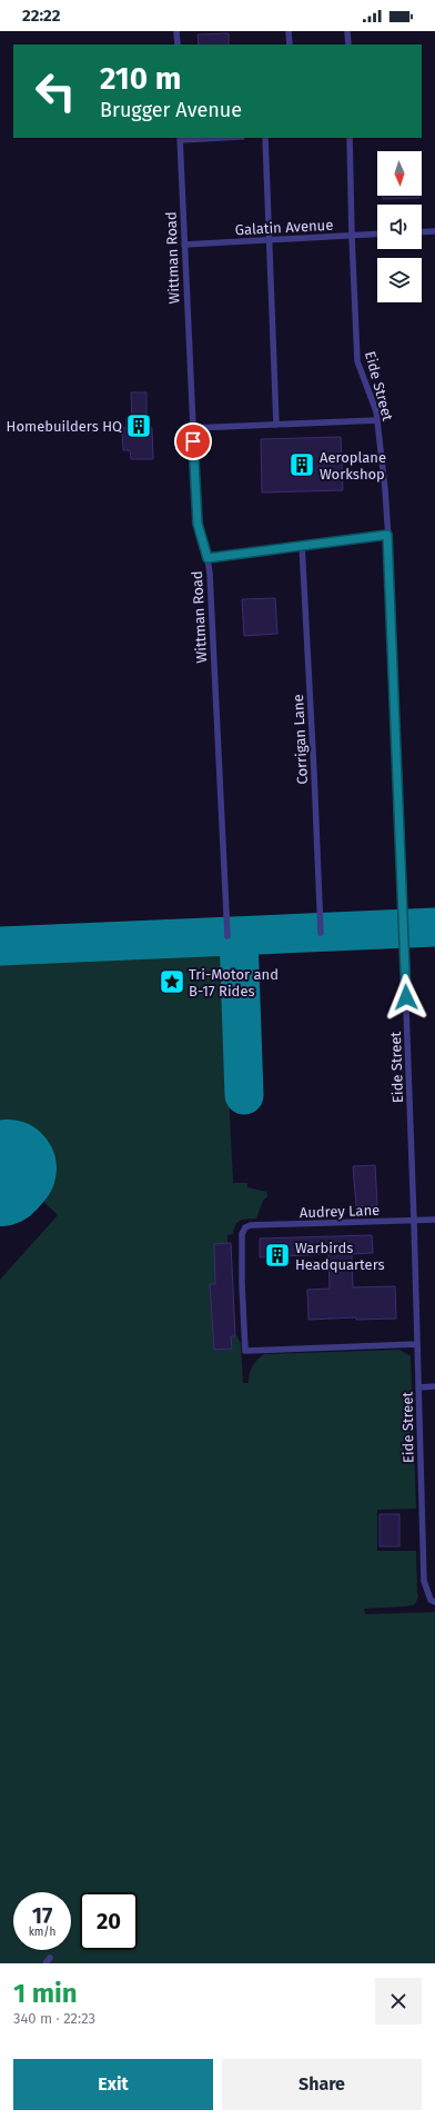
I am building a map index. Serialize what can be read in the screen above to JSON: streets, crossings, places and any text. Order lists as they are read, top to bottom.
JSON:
{
  "streets": {
    "lane": [
      "Galatin Avenue",
      "Wittman Road",
      "Eide Street",
      "Corrigan Lane",
      "Audrey Lane"
    ]
  },
  "crossings": [
    ["Galatin Avenue", "Wittman Road"],
    ["Galatin Avenue", "Eide Street"],
    ["Eide Street", "Audrey Lane"]
  ],
  "places": {
    "building": ["Homebuilders HQ", "Aeroplane Workshop", "Warbirds Headquarters"],
    "place": ["Tri-Motor and B-17 Rides"]
  },
  "north": "bottom",
  "page": {
    "status": "22:22",
    "turn": ["210 m", "Brugger Avenue"],
    "speed": "17 km/h",
    "limit": "20",
    "heading": ["1 min", "340 m · 22:23"],
    "buttons": ["Exit", "Share"]
  }
}
